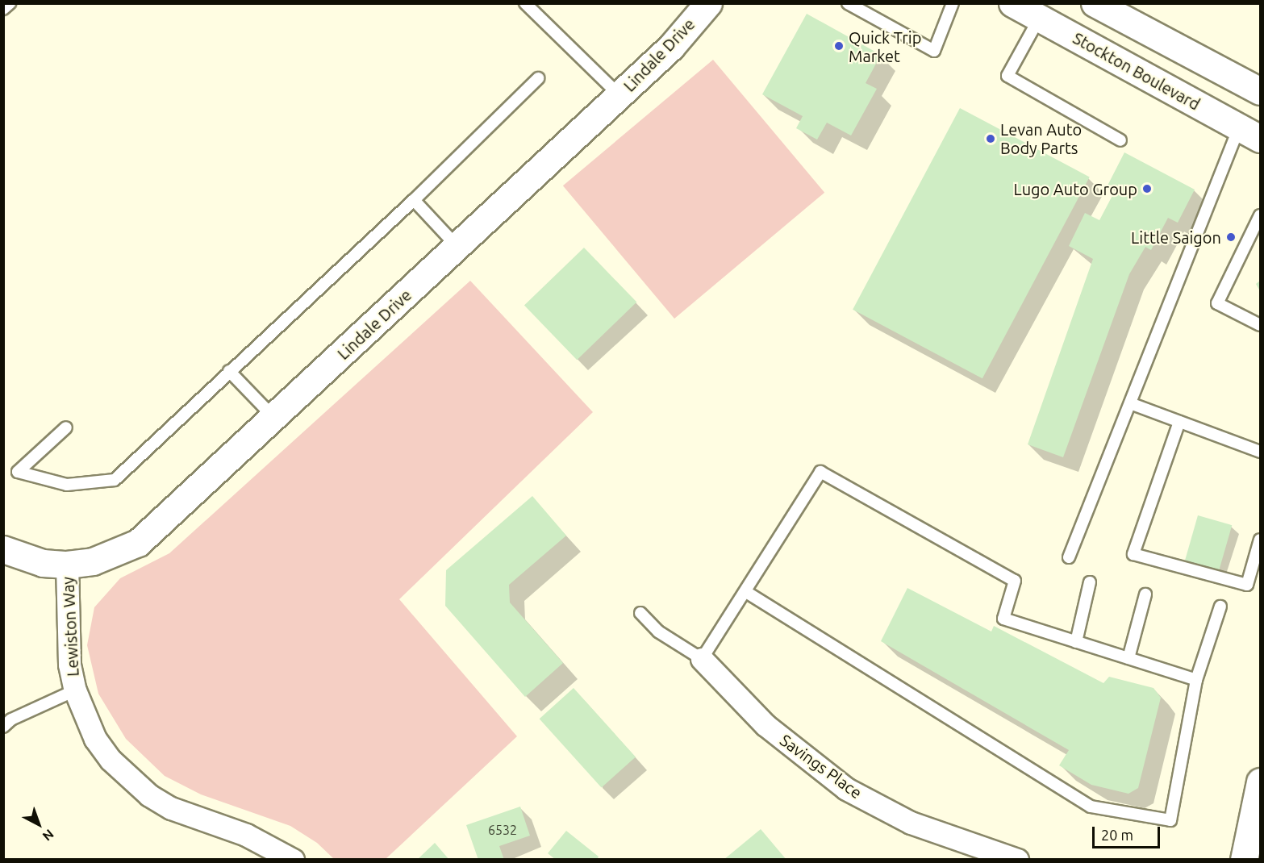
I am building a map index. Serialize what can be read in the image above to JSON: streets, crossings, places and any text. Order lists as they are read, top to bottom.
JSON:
{
  "streets": {
    "street": [
      "Lindale Drive",
      "Stockton Boulevard",
      "Lewiston Way",
      "Savings Place"
    ]
  },
  "crossings": [
    ["Lindale Drive", "Lewiston Way"]
  ],
  "places": [
    "Quick Trip Market",
    "Levan Auto Body Parts",
    "Lugo Auto Group",
    "Little Saigon"
  ],
  "house_numbers": ["6532"],
  "scale_bar": "20 m",
  "north": "bottom right"
}
